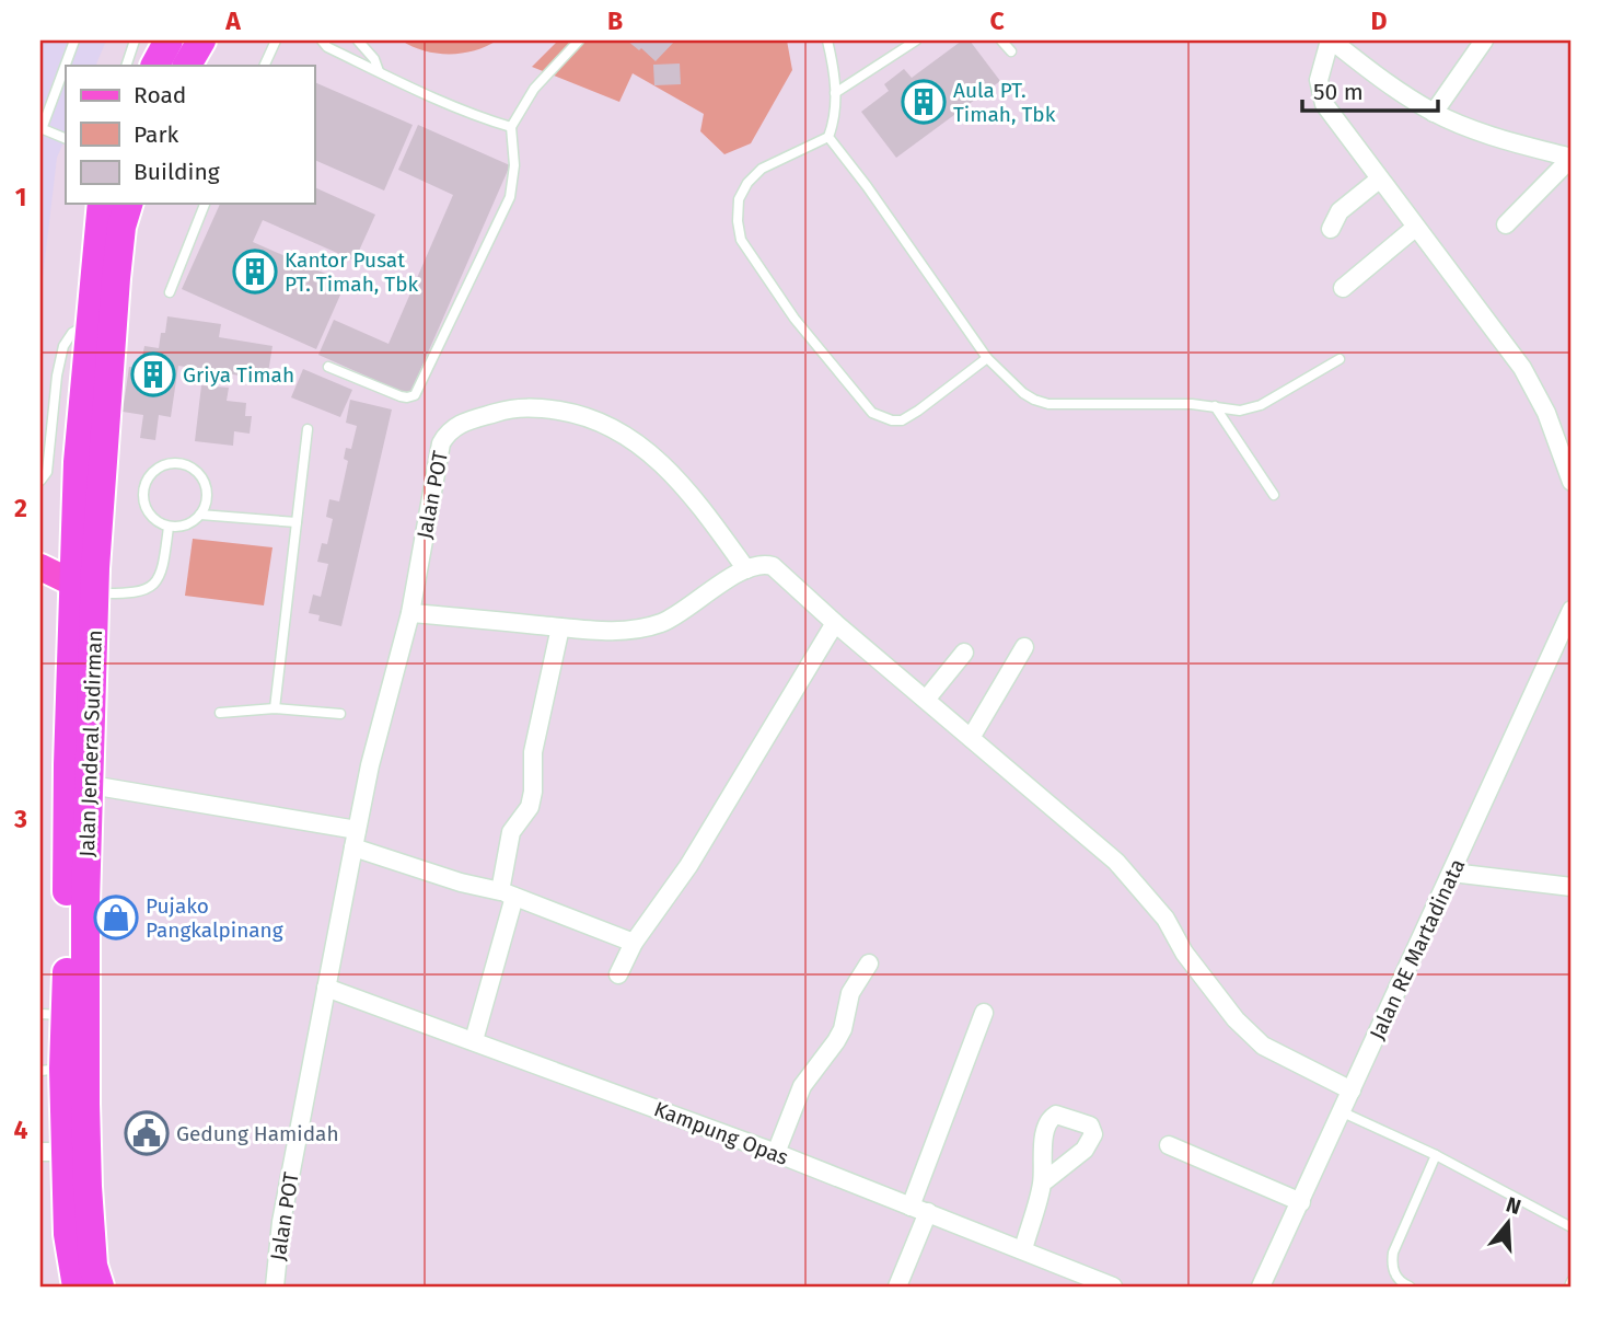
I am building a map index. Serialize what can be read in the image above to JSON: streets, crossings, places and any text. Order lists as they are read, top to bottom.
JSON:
{
  "streets": {
    "highway": ["Jalan Jenderal Sudirman"],
    "street": ["Jalan POT", "Jalan RE Martadinata", "Kampung Opas"]
  },
  "crossings": [
    ["Jalan POT", "Kampung Opas"]
  ],
  "places": {
    "building": ["Aula PT. Timah, Tbk", "Kantor Pusat PT. Timah, Tbk", "Griya Timah"],
    "shop": ["Pujako Pangkalpinang"],
    "public building": ["Gedung Hamidah"]
  },
  "legend": ["Road", "Park", "Building"],
  "scale_bar": "50 m",
  "north": "top",
  "grid": {
    "columns": [
      "A",
      "B",
      "C",
      "D"
    ],
    "rows": [
      "1",
      "2",
      "3",
      "4"
    ]
  }
}
